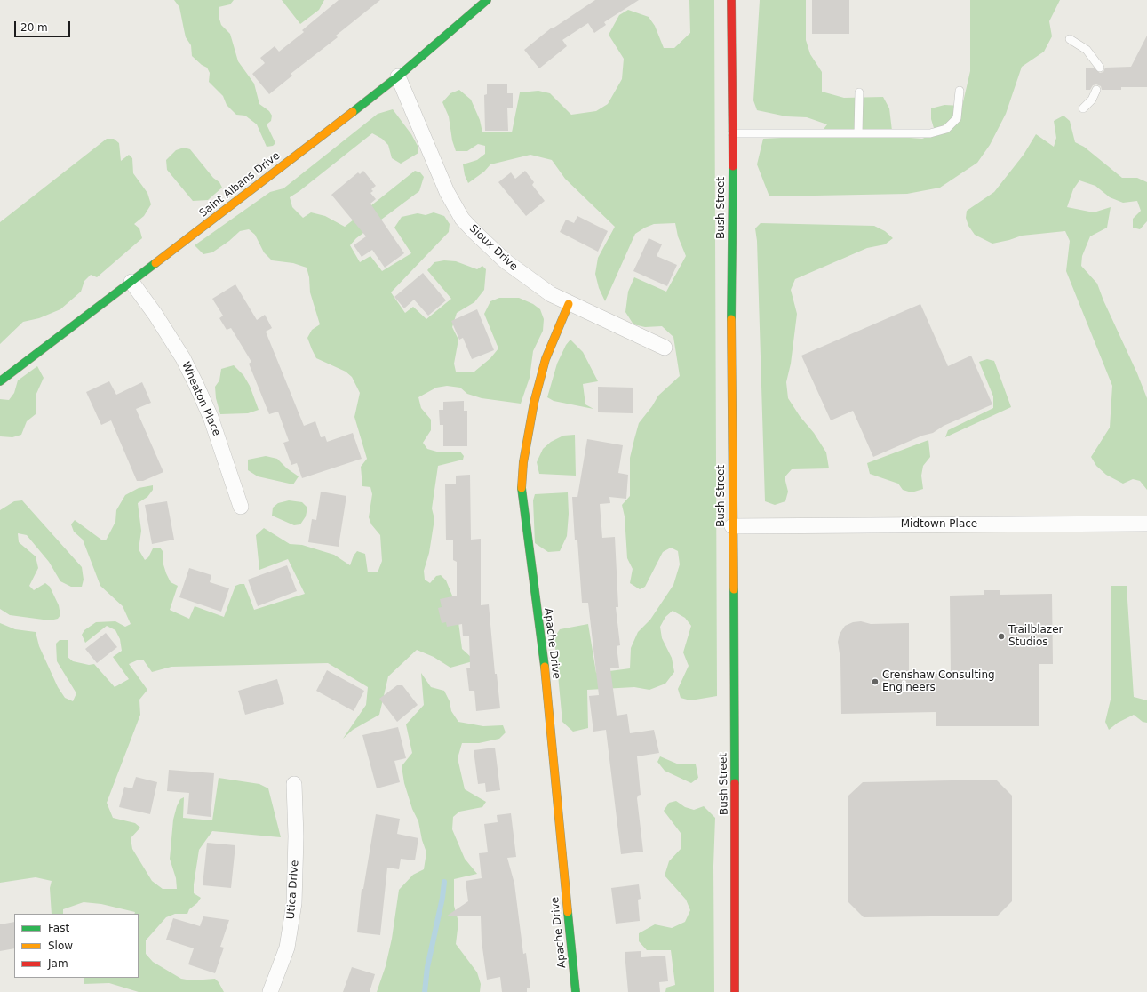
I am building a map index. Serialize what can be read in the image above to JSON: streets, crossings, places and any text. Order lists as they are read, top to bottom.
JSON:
{
  "streets": {
    "street": [
      "Saint Albans Drive",
      "Bush Street",
      "Sioux Drive",
      "Wheaton Place",
      "Midtown Place",
      "Apache Drive",
      "Utica Drive"
    ]
  },
  "crossings": [
    ["Saint Albans Drive", "Sioux Drive"],
    ["Saint Albans Drive", "Wheaton Place"],
    ["Bush Street", "Midtown Place"],
    ["Sioux Drive", "Apache Drive"]
  ],
  "places": ["Trailblazer Studios", "Crenshaw Consulting Engineers"],
  "legend": ["Fast", "Slow", "Jam"],
  "scale_bar": "20 m"
}
